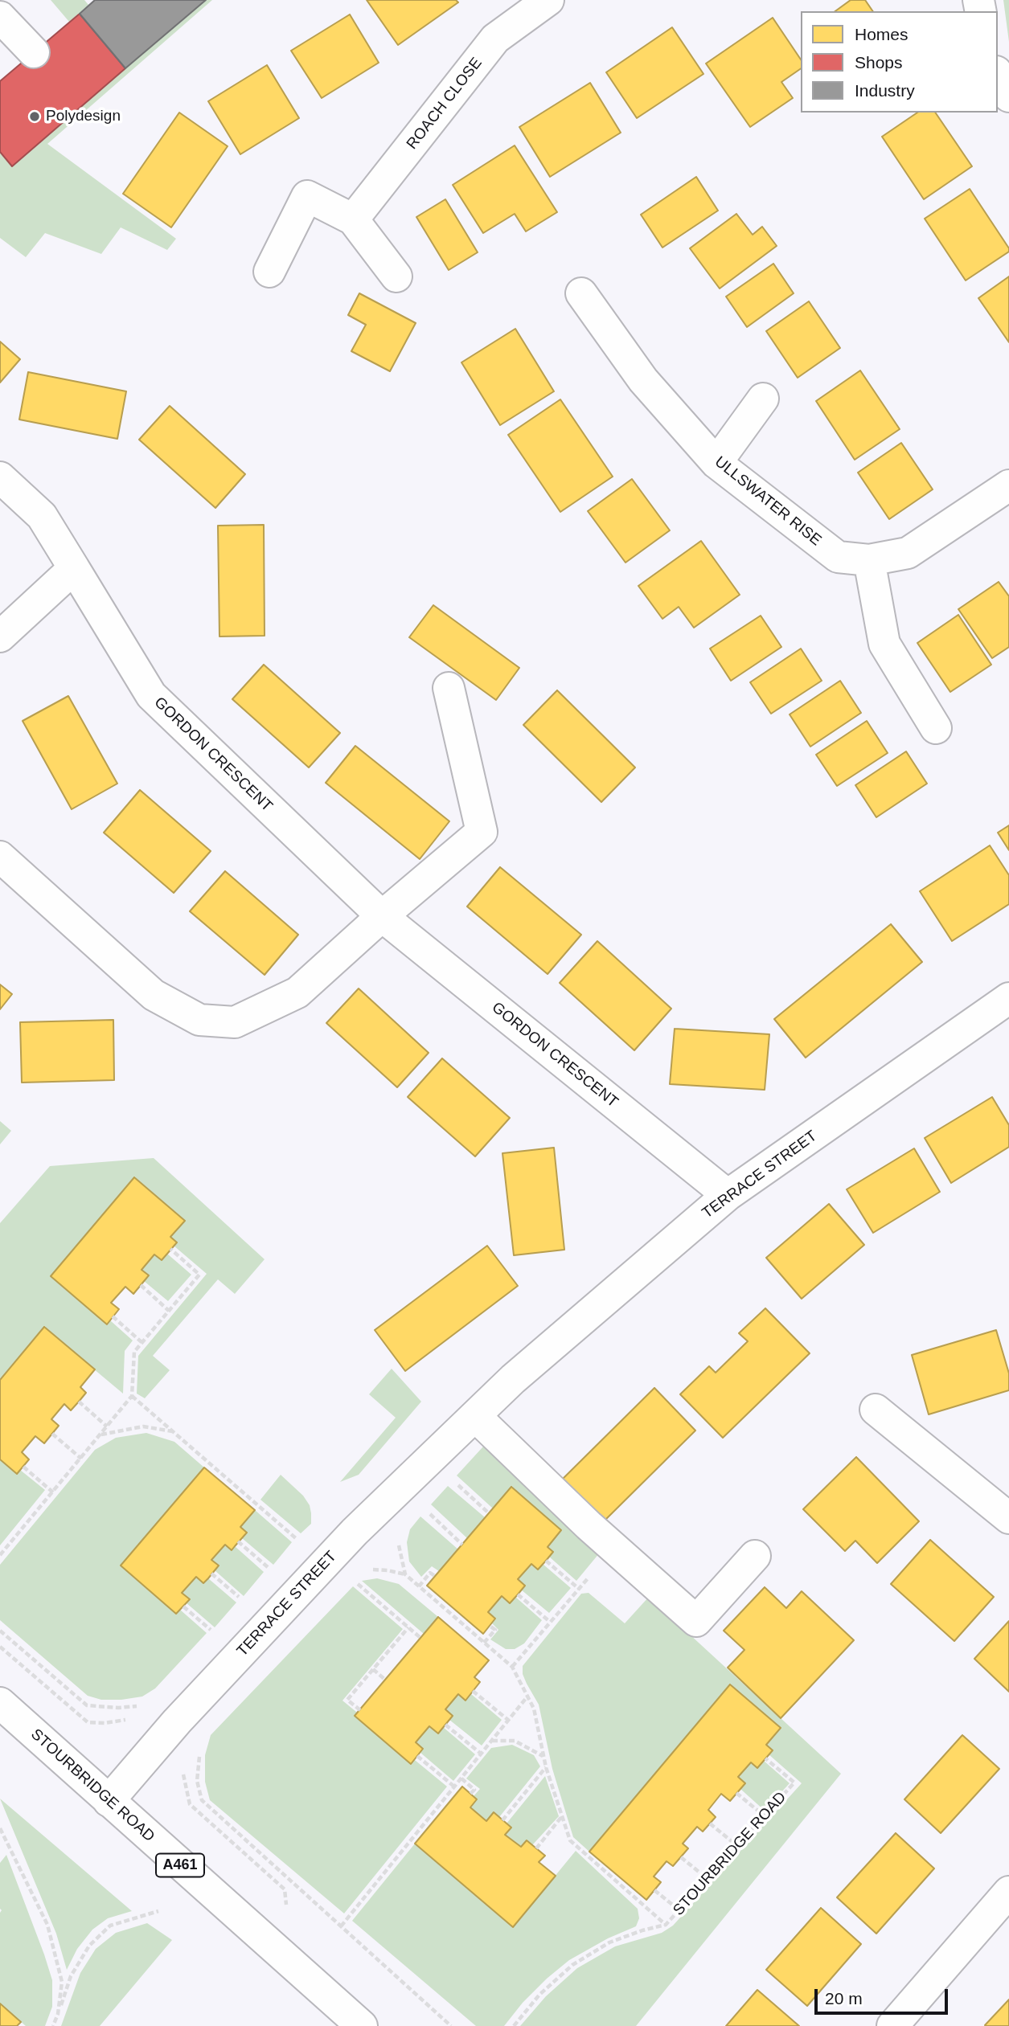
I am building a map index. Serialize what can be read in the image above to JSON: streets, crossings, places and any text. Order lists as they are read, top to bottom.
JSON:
{
  "streets": {
    "street": [
      "ROACH CLOSE",
      "ULLSWATER RISE",
      "GORDON CRESCENT",
      "TERRACE STREET",
      "STOURBRIDGE ROAD",
      "A461"
    ]
  },
  "crossings": [
    ["GORDON CRESCENT", "TERRACE STREET"],
    ["TERRACE STREET", "STOURBRIDGE ROAD"]
  ],
  "places": ["Polydesign"],
  "legend": ["Homes", "Shops", "Industry"],
  "scale_bar": "20 m"
}
